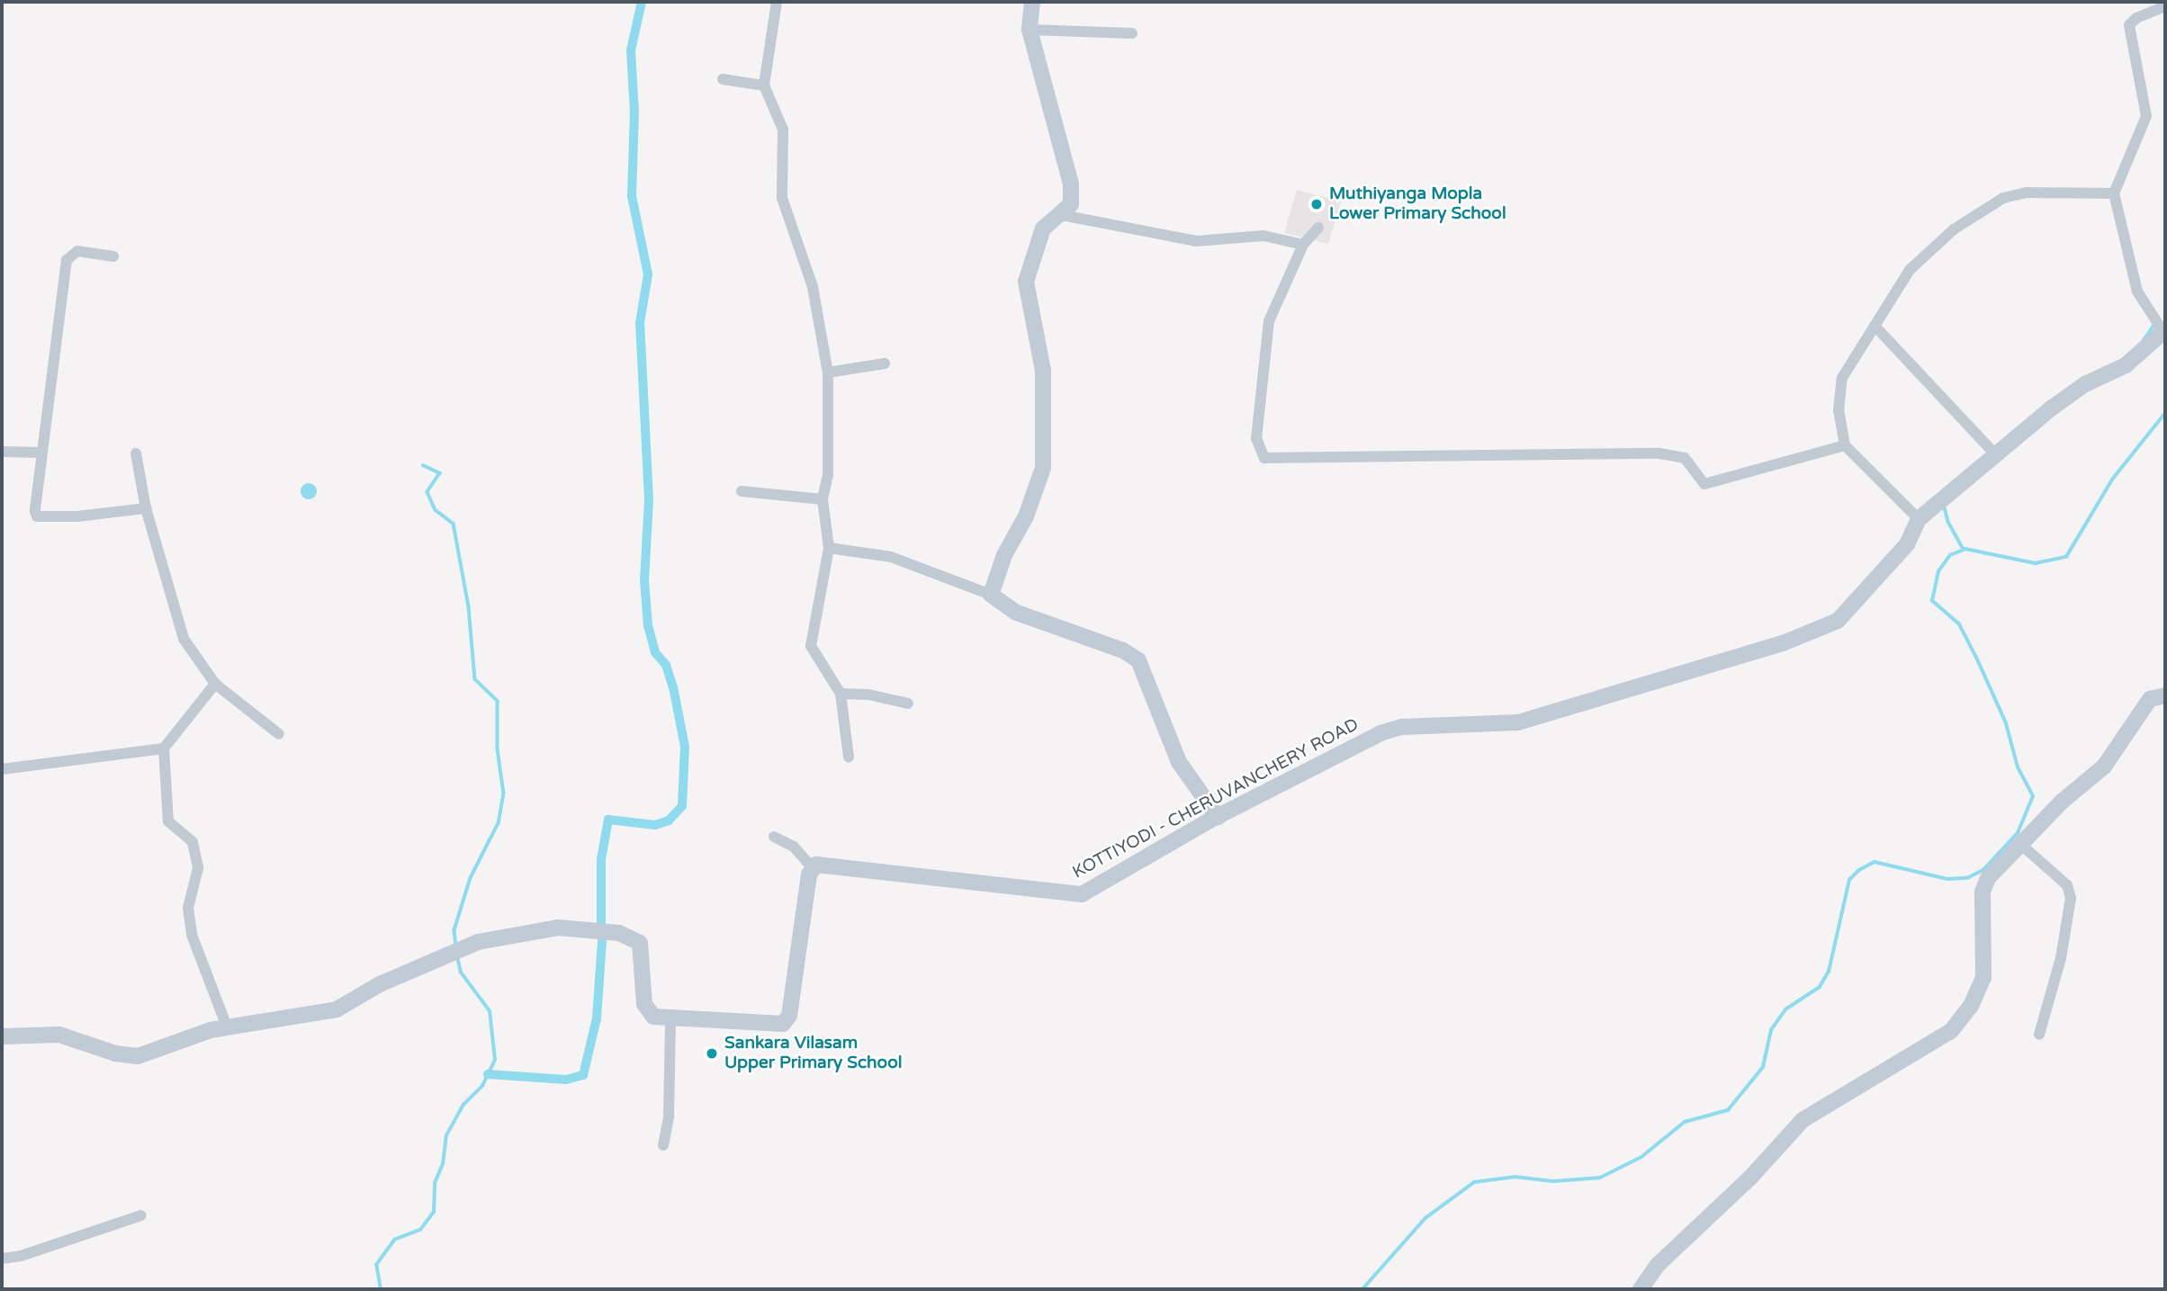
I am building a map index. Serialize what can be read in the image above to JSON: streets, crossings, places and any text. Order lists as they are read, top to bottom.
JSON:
{
  "streets": {
    "main road": ["KOTTIYODI - CHERUVANCHERY ROAD"]
  },
  "places": ["Muthiyanga Mopla Lower Primary School", "Sankara Vilasam Upper Primary School"]
}
